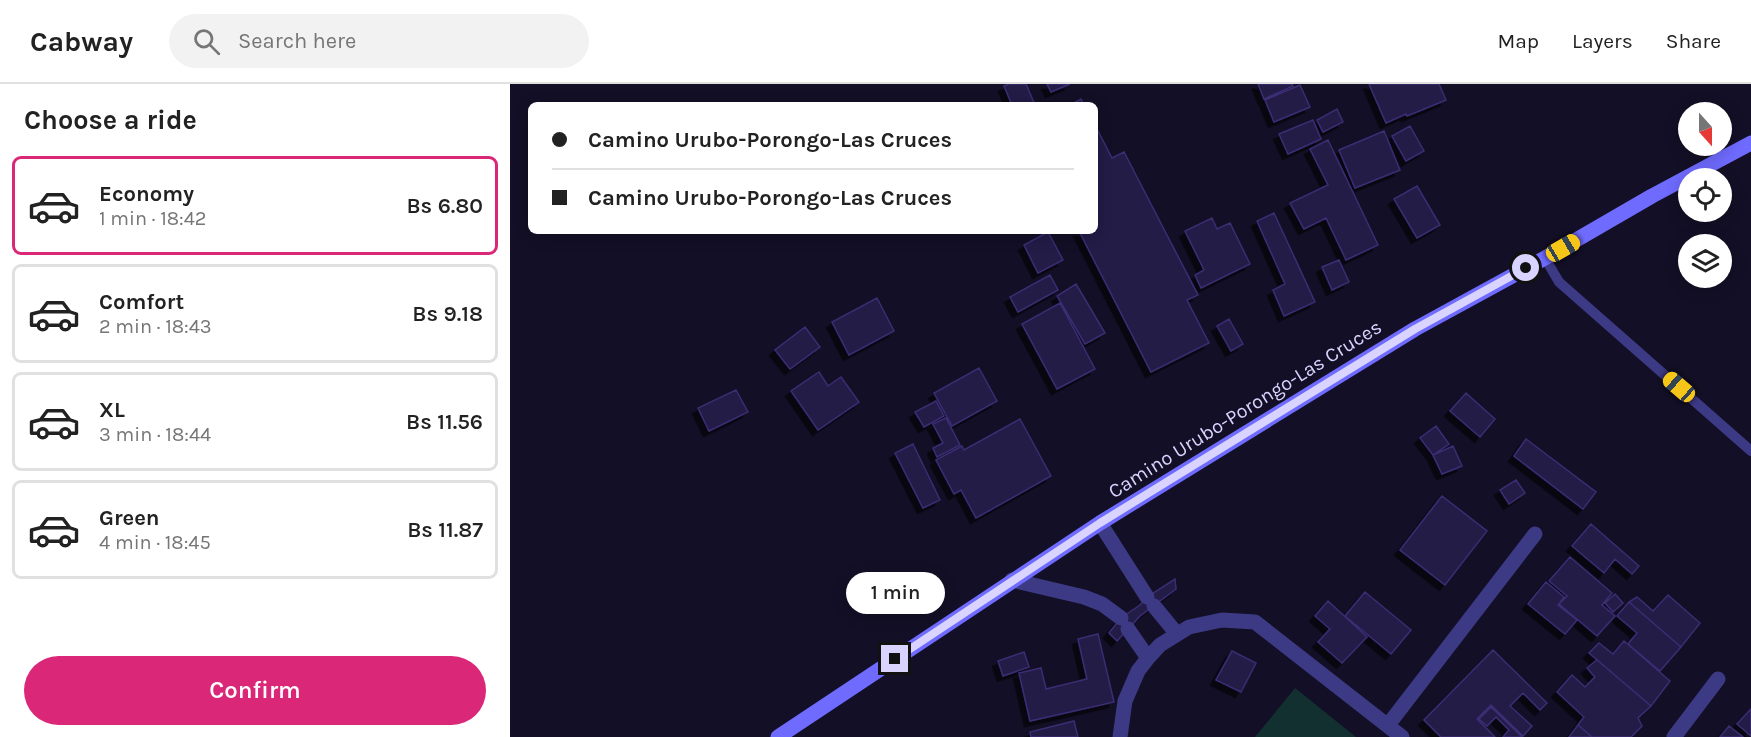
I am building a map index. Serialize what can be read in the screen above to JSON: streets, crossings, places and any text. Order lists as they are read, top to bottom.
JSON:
{
  "streets": {
    "main road": ["Camino Urubo-Porongo-Las Cruces"]
  },
  "north": "bottom",
  "page": {
    "header": "Cabway",
    "search": "Search here",
    "nav": ["Map", "Layers", "Share"],
    "heading": "Choose a ride",
    "banner": ["Camino Urubo-Porongo-Las Cruces", "Camino Urubo-Porongo-Las Cruces"],
    "list": [
      {
        "name": "Economy",
        "note": "1 min · 18:42",
        "value": "Bs 6.80"
      },
      {
        "name": "Comfort",
        "note": "2 min · 18:43",
        "value": "Bs 9.18"
      },
      {
        "name": "XL",
        "note": "3 min · 18:44",
        "value": "Bs 11.56"
      },
      {
        "name": "Green",
        "note": "4 min · 18:45",
        "value": "Bs 11.87"
      }
    ],
    "bubble": "1 min",
    "buttons": "Confirm"
  }
}
